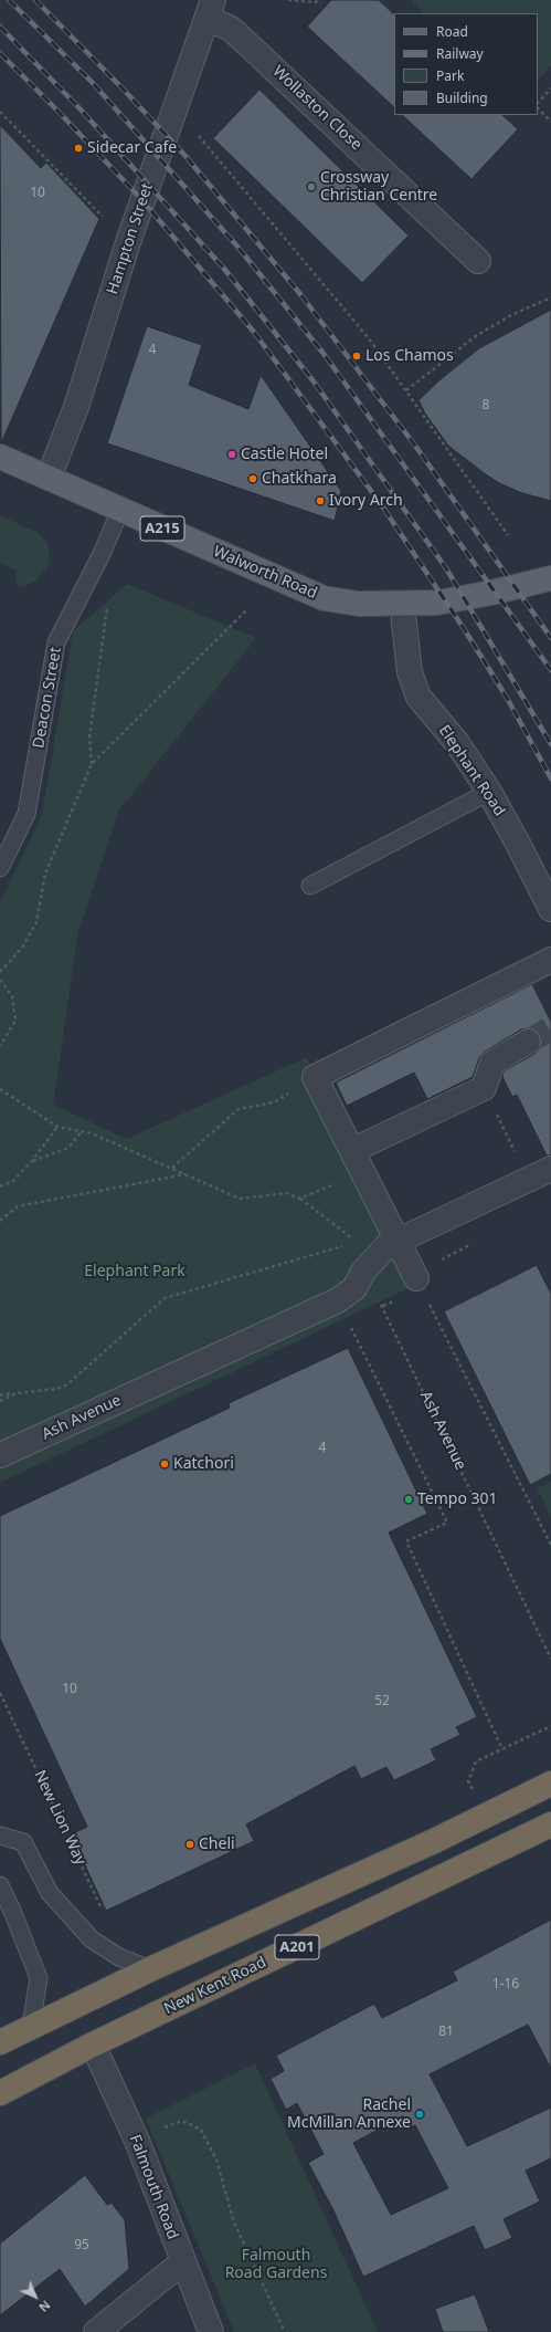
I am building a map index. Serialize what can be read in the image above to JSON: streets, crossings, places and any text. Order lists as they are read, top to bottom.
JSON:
{
  "streets": {
    "highway": ["A201", "New Kent Road"],
    "main road": ["A215", "Walworth Road"],
    "street": [
      "Wollaston Close",
      "Hampton Street",
      "Elephant Road",
      "Ash Avenue",
      "Falmouth Road"
    ],
    "lane": ["Deacon Street"],
    "path": ["New Lion Way"]
  },
  "crossings": [
    ["Wollaston Close", "Hampton Street"],
    ["Hampton Street", "Walworth Road"],
    ["Walworth Road", "Deacon Street"],
    ["Walworth Road", "Elephant Road"],
    ["New Kent Road", "Falmouth Road"]
  ],
  "parks": ["Elephant Park", "Falmouth Road Gardens"],
  "places": [
    "Sidecar Cafe",
    "Crossway Christian Centre",
    "Los Chamos",
    "Castle Hotel",
    "Chatkhara",
    "Ivory Arch",
    "Katchori",
    "Tempo 301",
    "Cheli",
    "Rachel McMillan Annexe"
  ],
  "house_numbers": [
    "10",
    "4",
    "8",
    "4",
    "10",
    "52",
    "1-16",
    "81",
    "95"
  ],
  "legend": [
    "Road",
    "Railway",
    "Park",
    "Building"
  ],
  "north": "bottom right"
}
